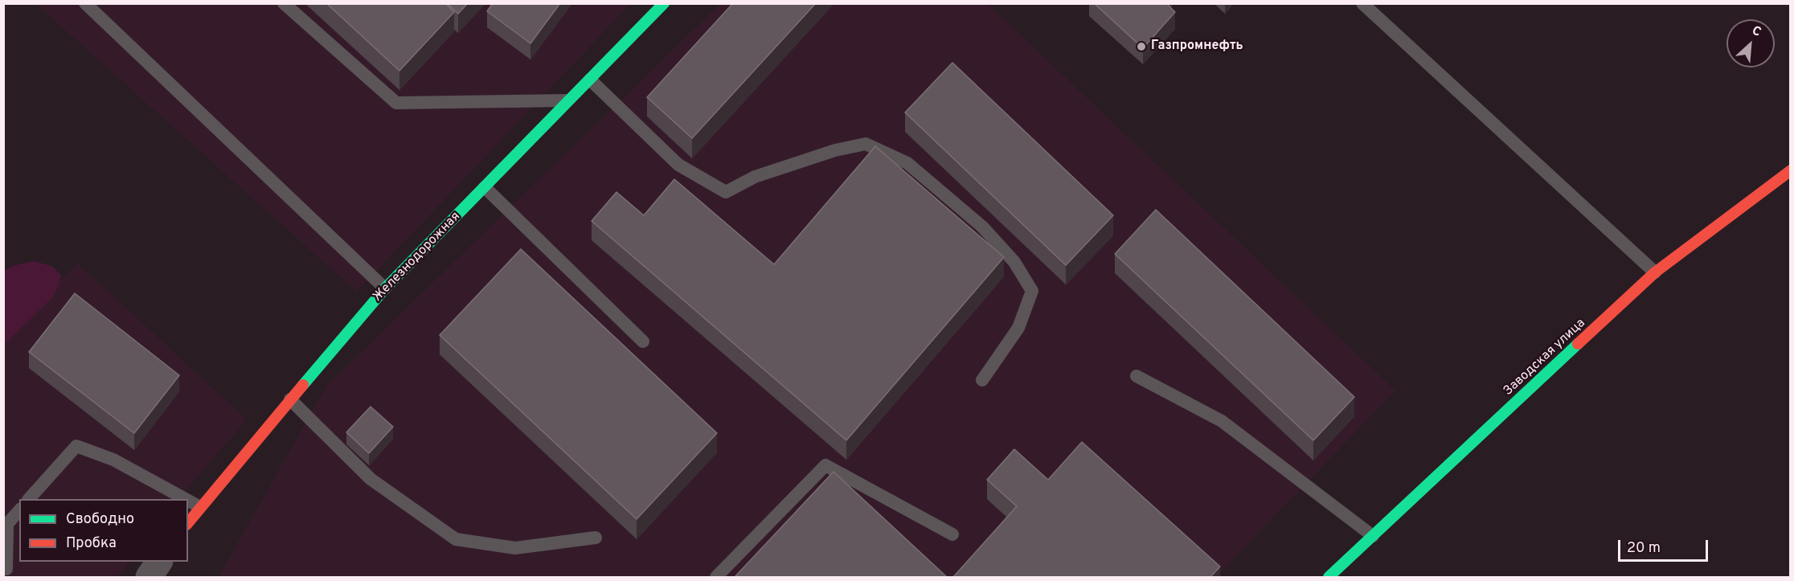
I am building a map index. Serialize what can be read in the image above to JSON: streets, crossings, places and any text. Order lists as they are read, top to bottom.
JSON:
{
  "streets": {
    "street": ["Железнодорожная", "Заводская улица"]
  },
  "places": ["Газпромнефть"],
  "legend": ["Свободно", "Пробка"],
  "scale_bar": "20 m",
  "north": "top right"
}
